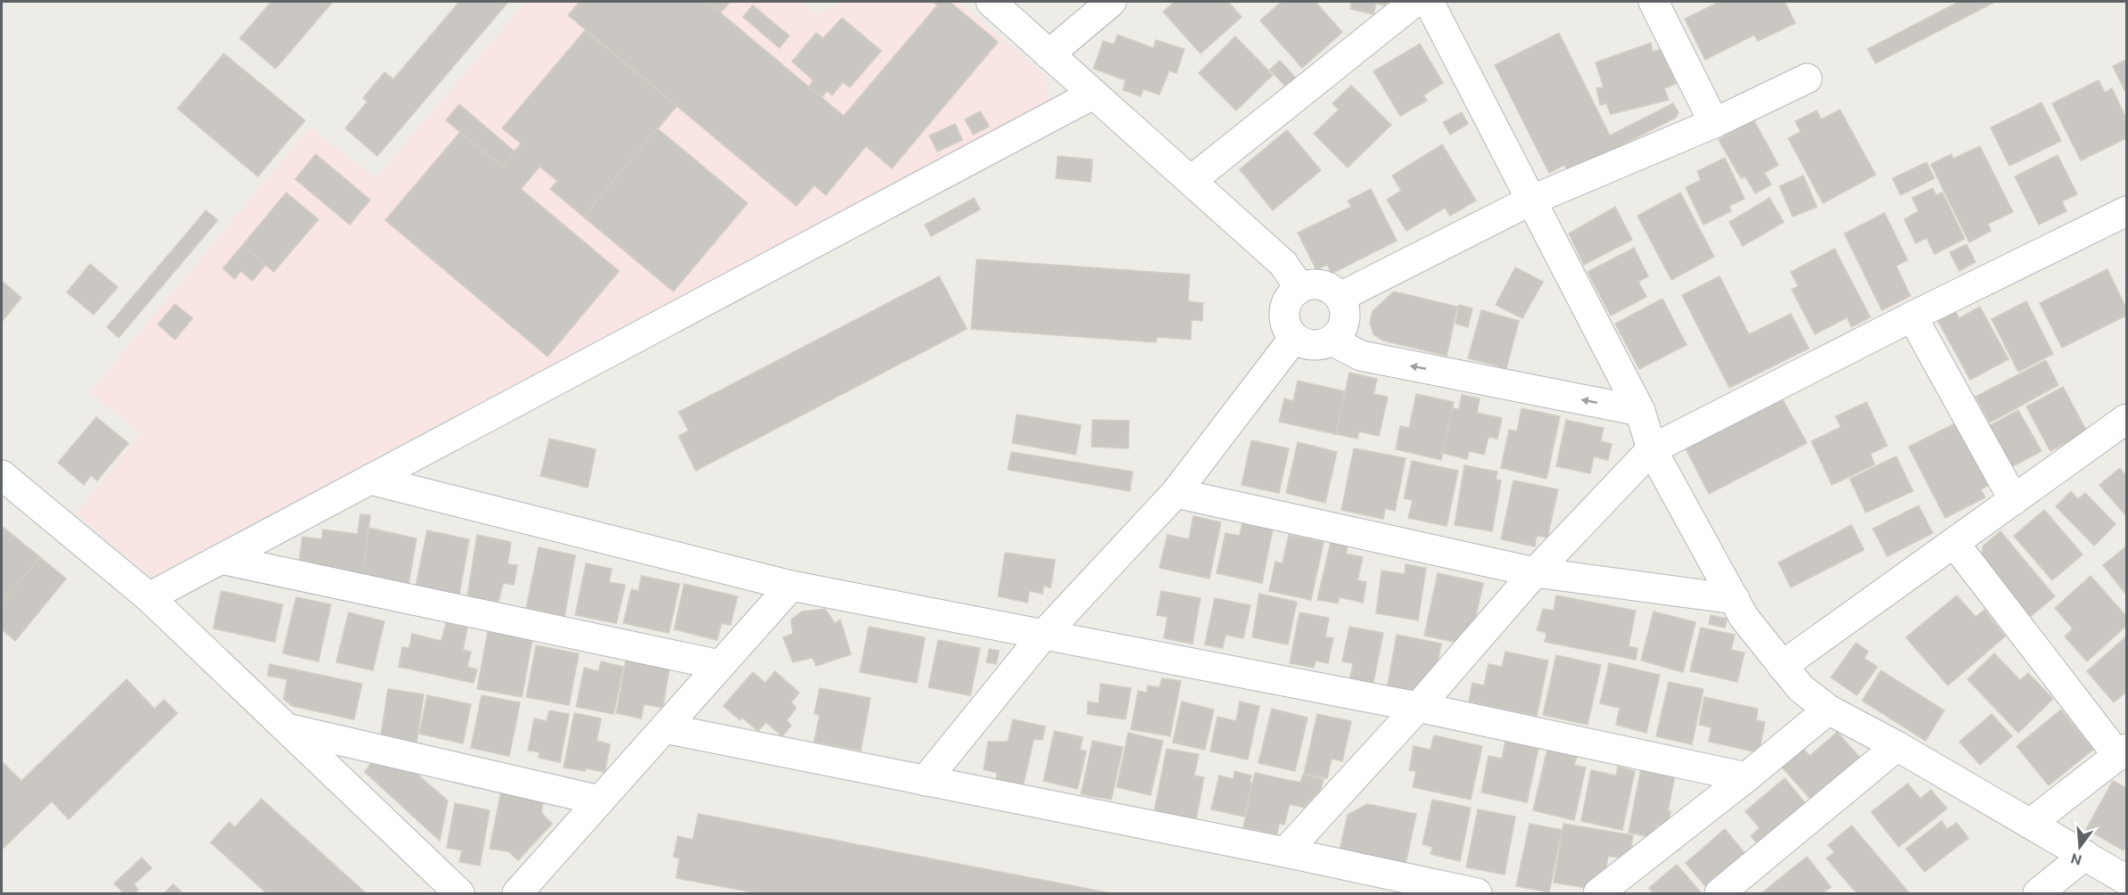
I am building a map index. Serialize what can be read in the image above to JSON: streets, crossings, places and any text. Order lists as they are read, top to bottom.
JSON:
{
  "north": "bottom"
}
